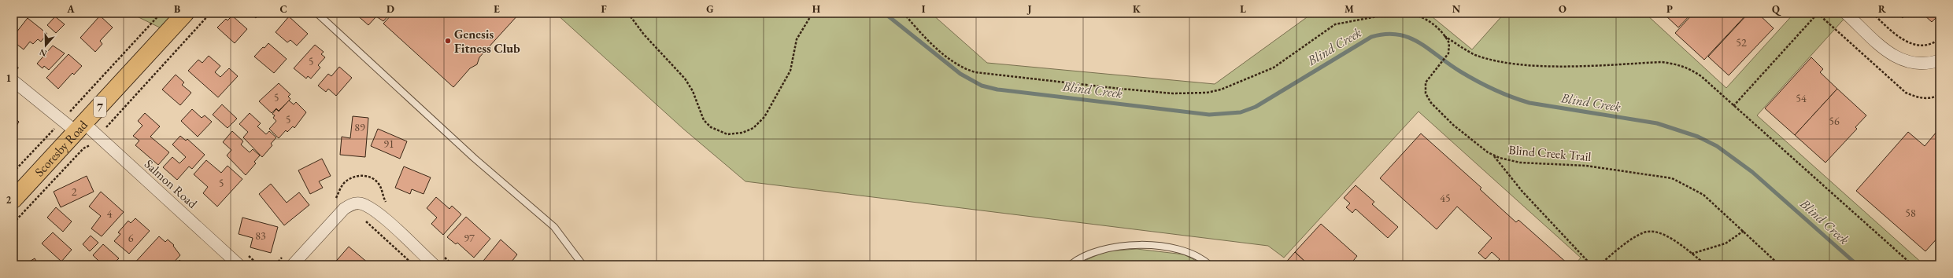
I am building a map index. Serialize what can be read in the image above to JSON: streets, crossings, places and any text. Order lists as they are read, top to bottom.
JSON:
{
  "streets": {
    "main road": ["7", "Scoresby Road"],
    "street": ["Salmon Road"],
    "path": ["Blind Creek Trail"]
  },
  "crossings": [
    ["Scoresby Road", "Salmon Road"]
  ],
  "water": ["Blind Creek"],
  "places": ["Genesis Fitness Club"],
  "house_numbers": [
    "52",
    "5",
    "5",
    "54",
    "5",
    "56",
    "89",
    "91",
    "5",
    "2",
    "45",
    "58",
    "4",
    "83",
    "6",
    "97"
  ],
  "north": "bottom",
  "grid": {
    "columns": [
      "A",
      "B",
      "C",
      "D",
      "E",
      "F",
      "G",
      "H",
      "I",
      "J",
      "K",
      "L",
      "M",
      "N",
      "O",
      "P",
      "Q",
      "R"
    ],
    "rows": ["1", "2"]
  }
}
